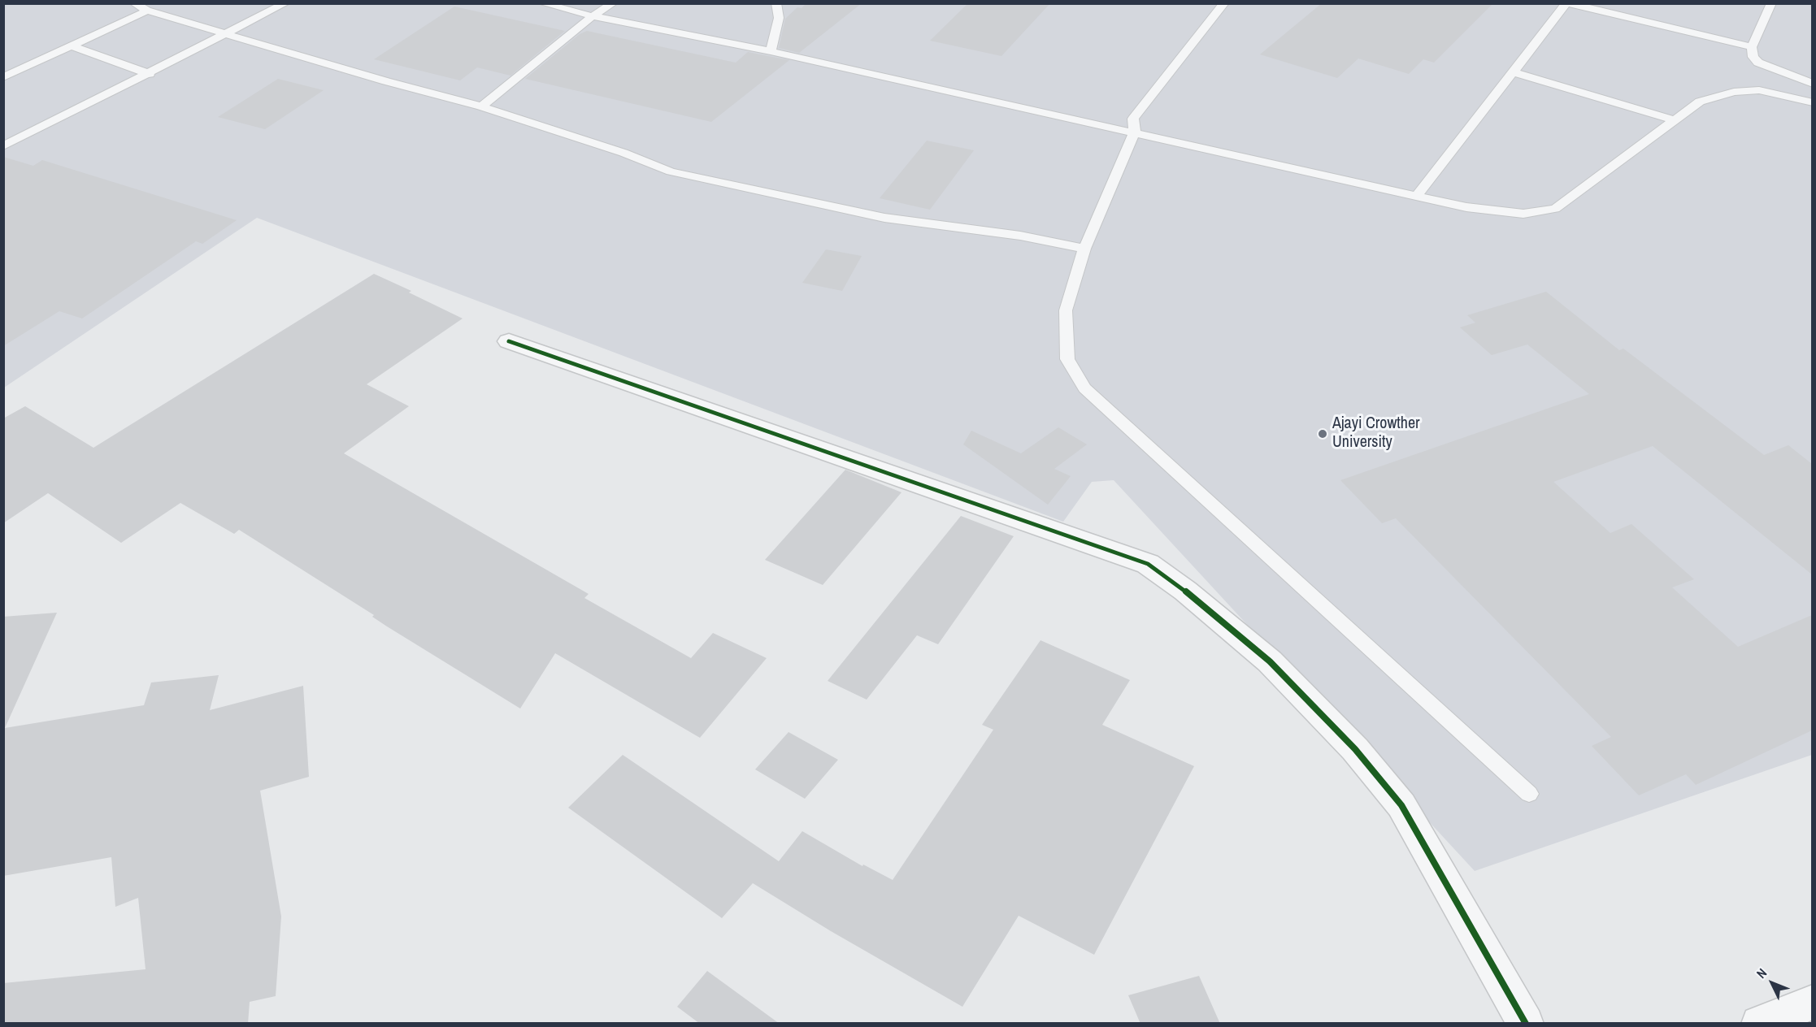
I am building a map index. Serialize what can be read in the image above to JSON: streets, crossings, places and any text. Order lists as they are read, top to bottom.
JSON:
{
  "places": ["Ajayi Crowther University"],
  "north": "top left"
}
